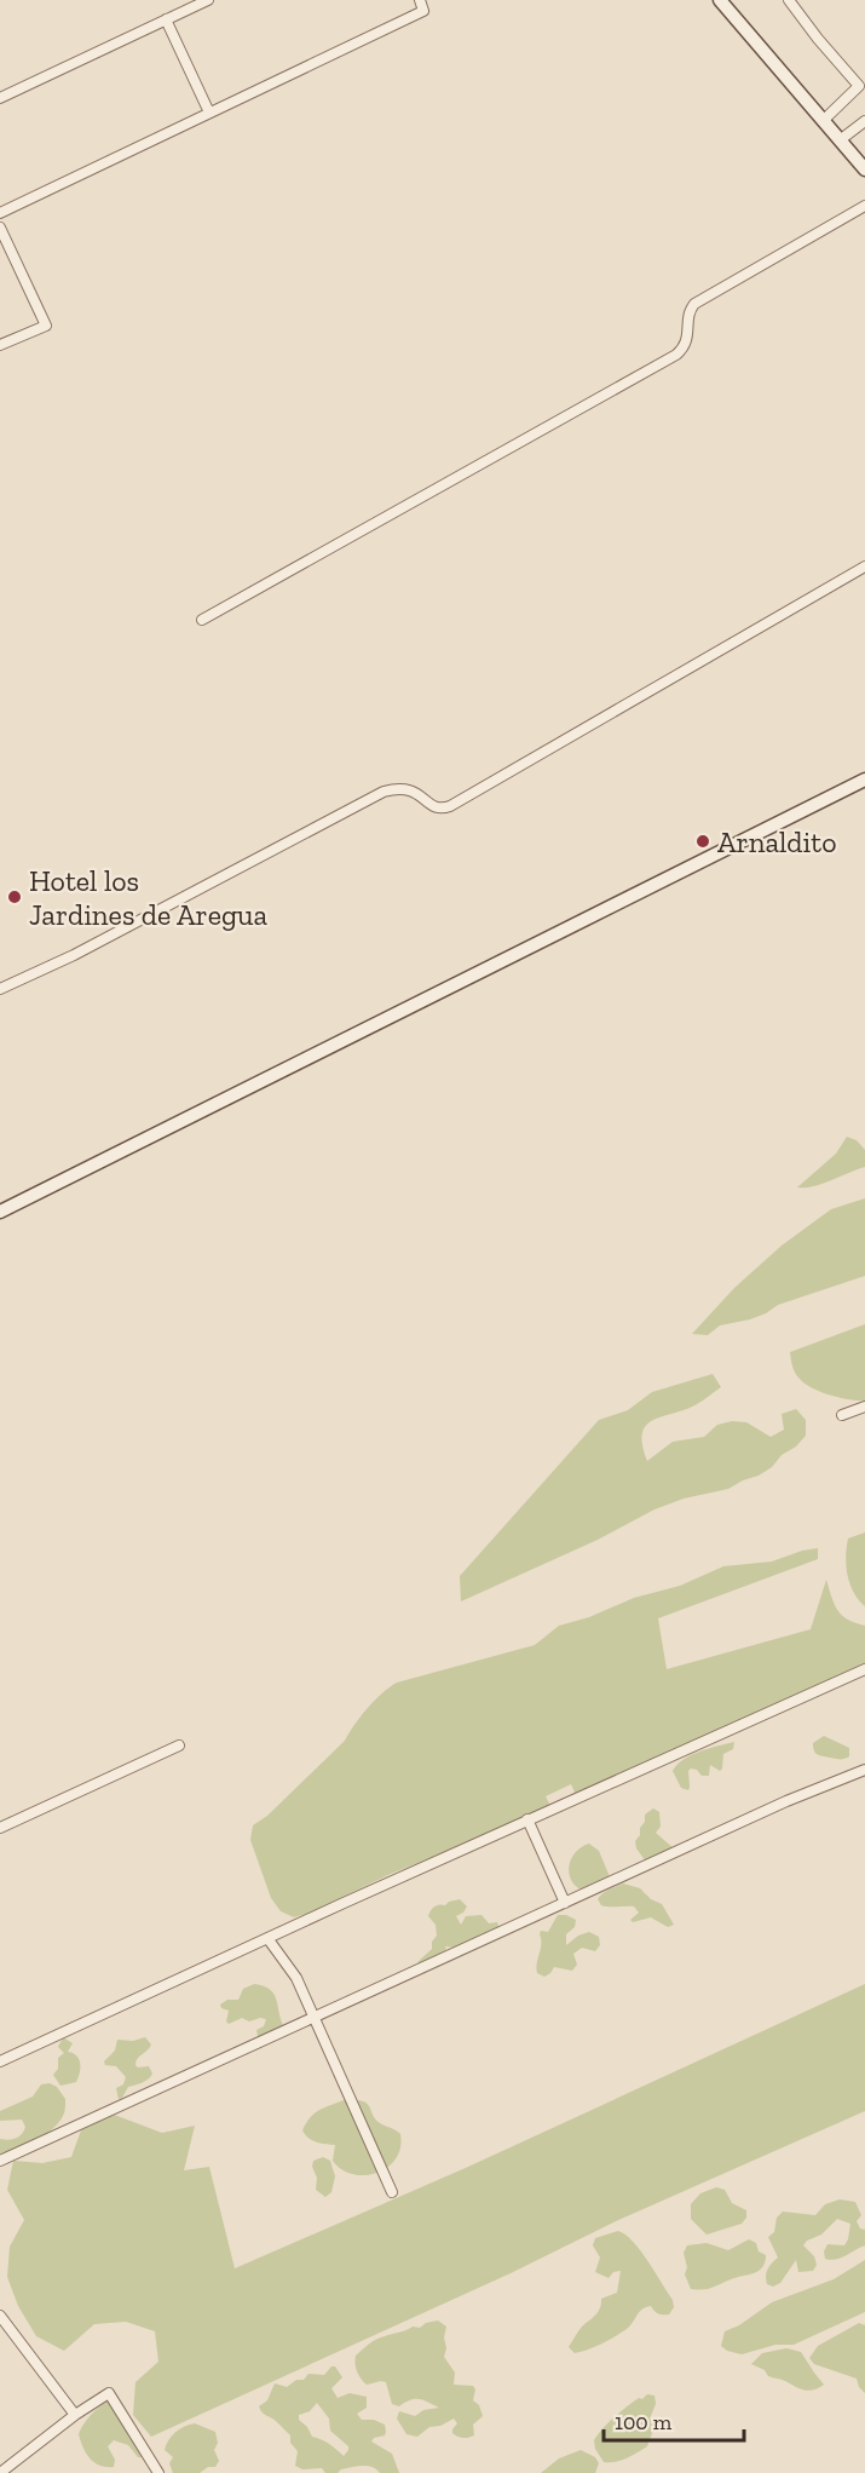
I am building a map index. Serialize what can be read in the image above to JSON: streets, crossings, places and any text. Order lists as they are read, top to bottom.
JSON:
{
  "places": ["Arnaldito", "Hotel los Jardines de Aregua"],
  "scale_bar": "100 m"
}
